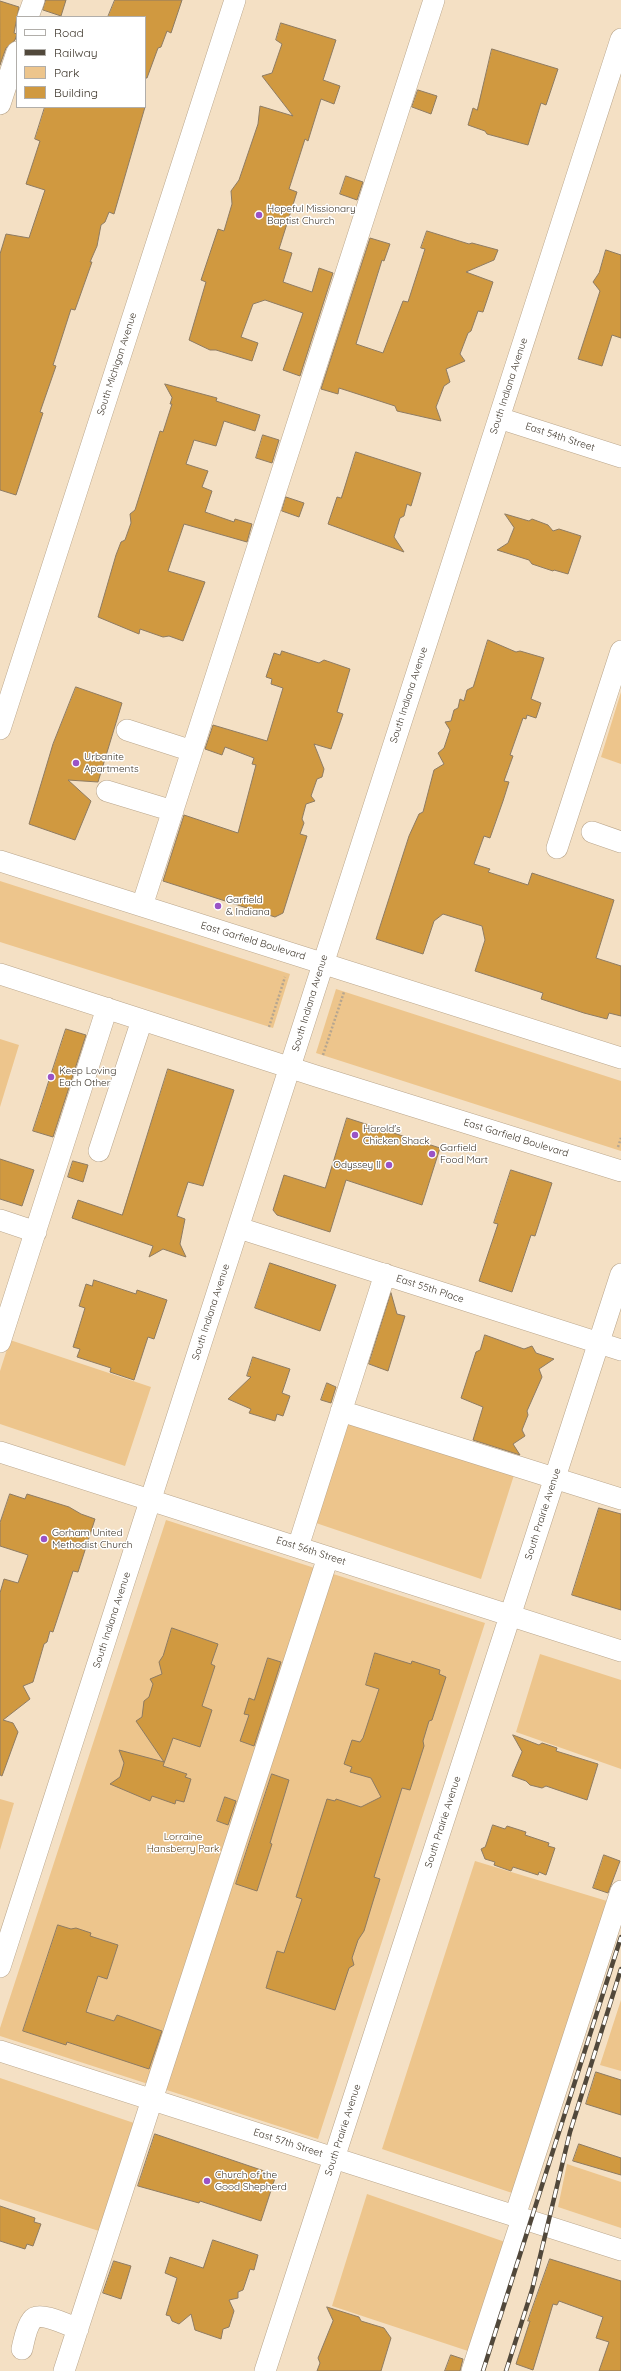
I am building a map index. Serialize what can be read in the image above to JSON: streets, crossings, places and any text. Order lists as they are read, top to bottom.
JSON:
{
  "streets": {
    "street": [
      "South Michigan Avenue",
      "South Indiana Avenue",
      "East 54th Street",
      "East Garfield Boulevard",
      "East 55th Place",
      "South Prairie Avenue",
      "East 56th Street",
      "East 57th Street"
    ]
  },
  "crossings": [
    ["South Indiana Avenue", "East 54th Street"],
    ["South Indiana Avenue", "East Garfield Boulevard"],
    ["South Indiana Avenue", "East 55th Place"],
    ["South Indiana Avenue", "East 56th Street"],
    ["East 55th Place", "South Prairie Avenue"],
    ["South Prairie Avenue", "East 56th Street"],
    ["South Prairie Avenue", "East 57th Street"]
  ],
  "parks": ["Lorraine Hansberry Park"],
  "places": [
    "Hopeful Missionary Baptist Church",
    "Urbanite Apartments",
    "Garfield & Indiana",
    "Keep Loving Each Other",
    "Harold's Chicken Shack",
    "Garfield Food Mart",
    "Odyssey II",
    "Gorham United Methodist Church",
    "Church of the Good Shepherd"
  ],
  "legend": [
    "Road",
    "Railway",
    "Park",
    "Building"
  ]
}
